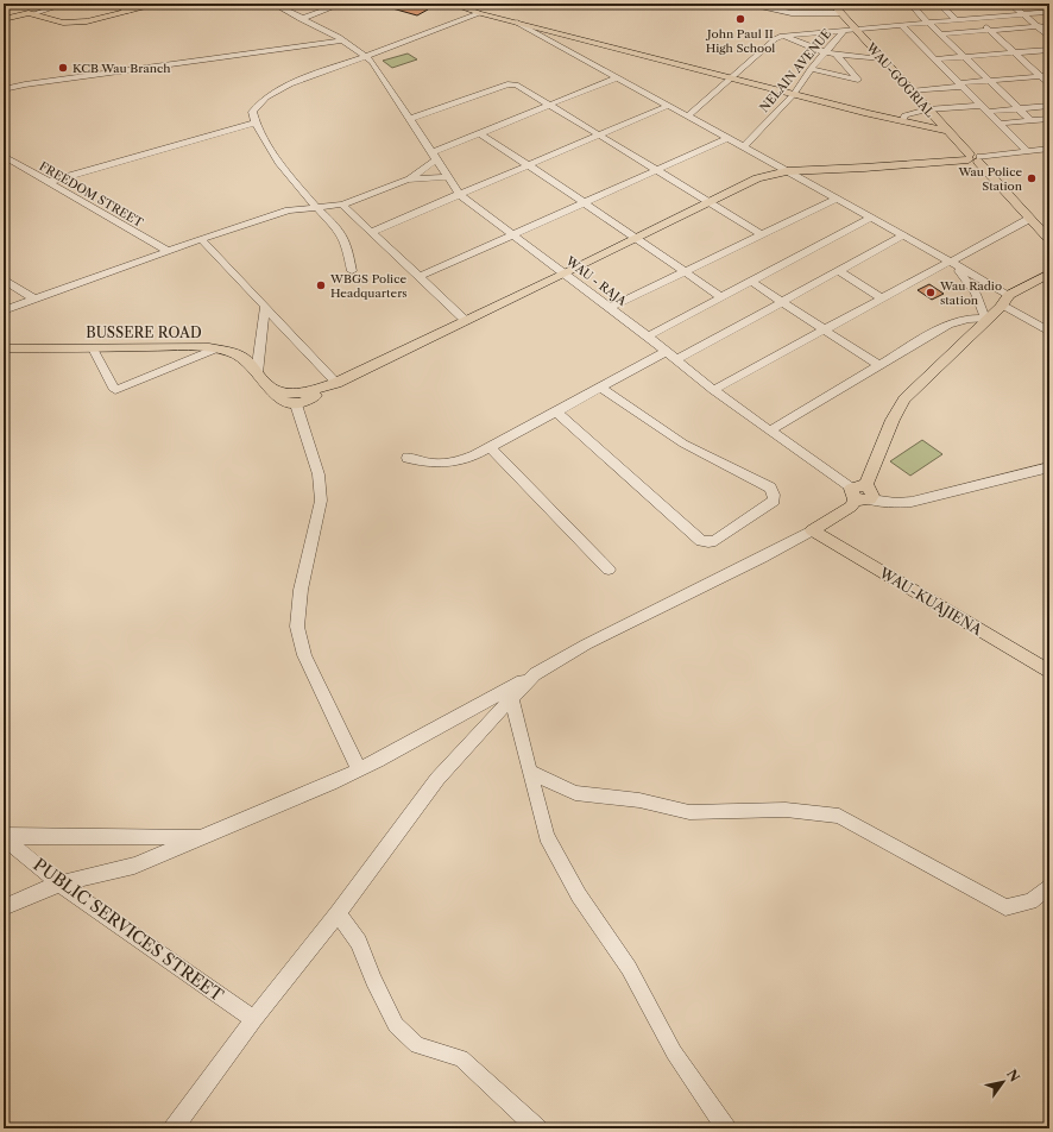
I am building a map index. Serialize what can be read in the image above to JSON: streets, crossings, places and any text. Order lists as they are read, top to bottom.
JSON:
{
  "streets": {
    "main road": ["WAU-GOGRIAL", "BUSSERE ROAD", "WAU-KUAJIENA"],
    "street": [
      "NELAIN AVENUE",
      "FREEDOM STREET",
      "WAU - RAJA",
      "PUBLIC SERVICES STREET"
    ]
  },
  "places": [
    "John Paul II High School",
    "KCB Wau Branch",
    "Wau Police Station",
    "WBGS Police Headquarters",
    "Wau Radio station"
  ],
  "north": "top right"
}
